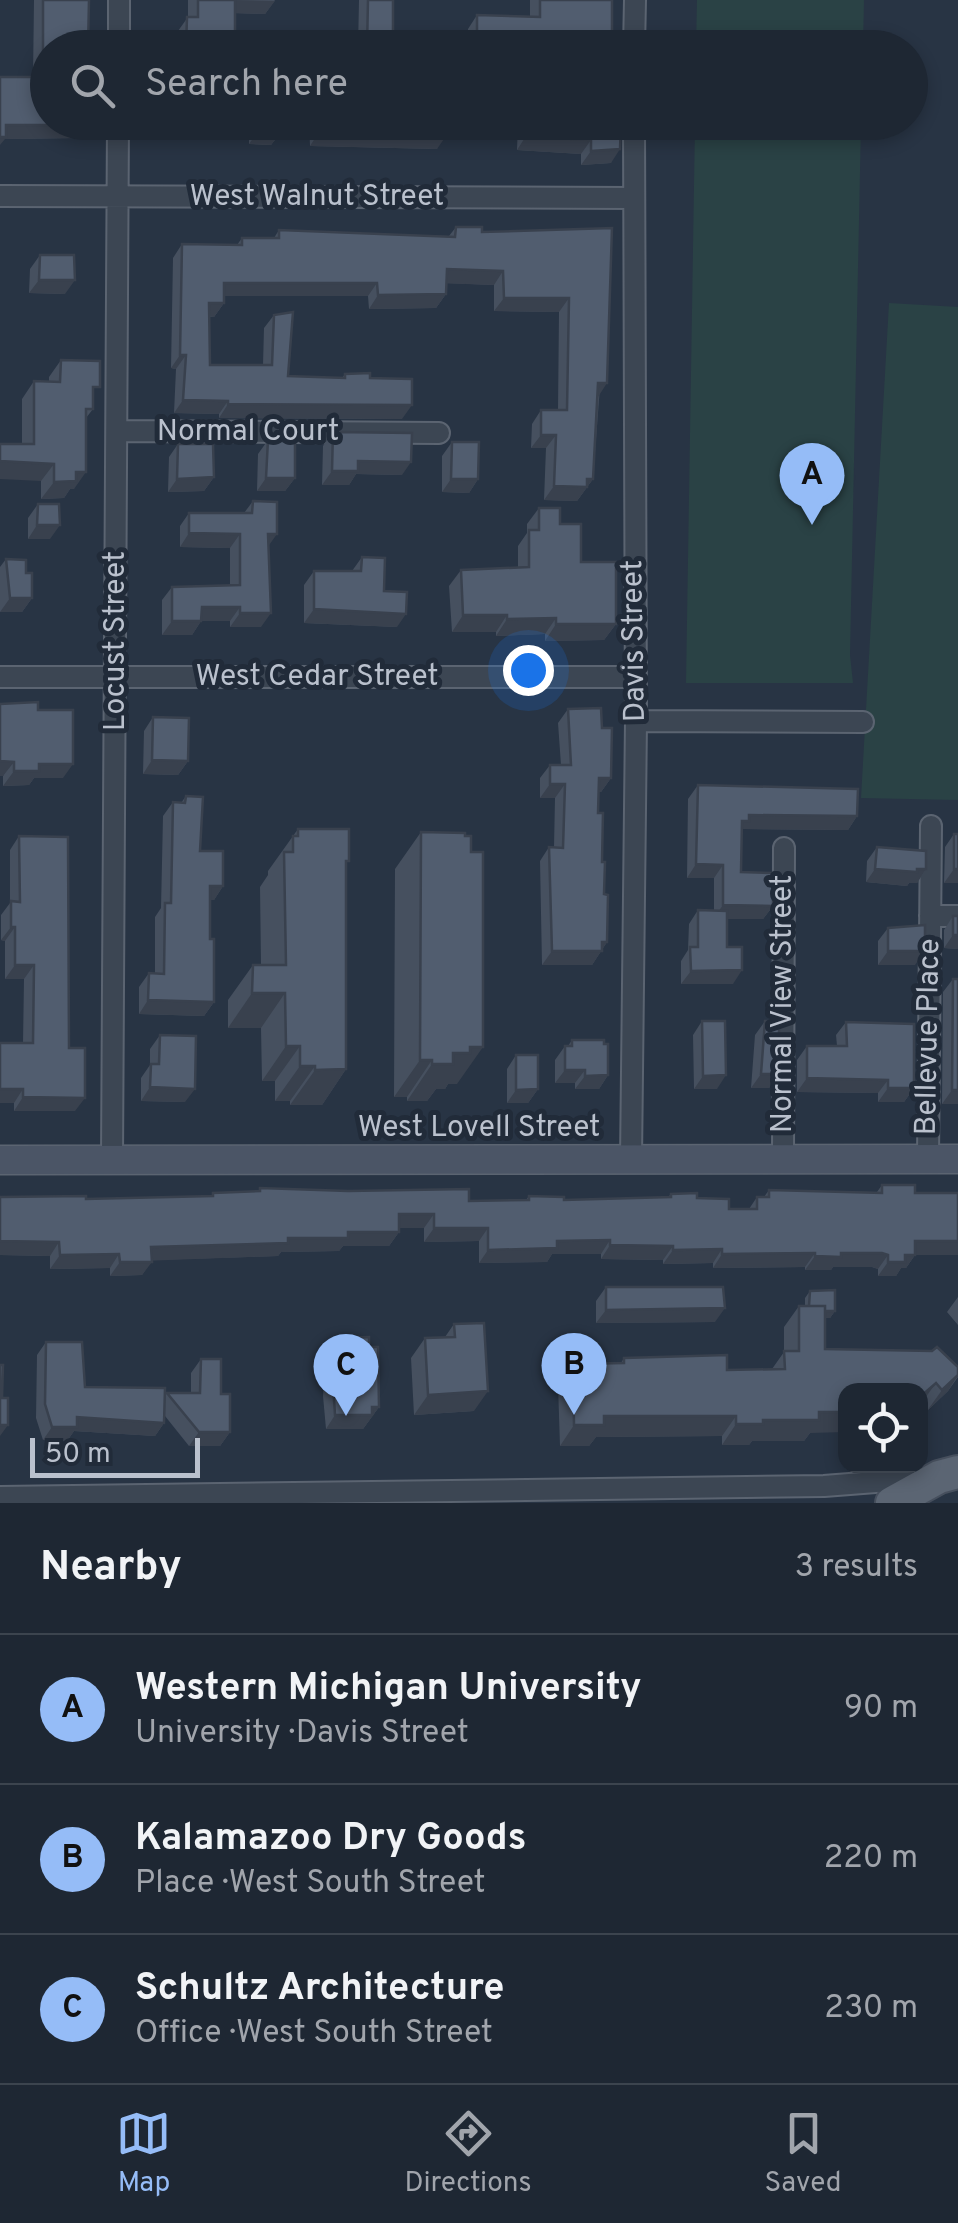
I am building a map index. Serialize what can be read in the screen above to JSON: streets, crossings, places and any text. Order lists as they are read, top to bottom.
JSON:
{
  "streets": {
    "street": [
      "West Walnut Street",
      "Normal Court",
      "Locust Street",
      "Davis Street",
      "West Cedar Street",
      "Normal View Street",
      "Bellevue Place",
      "West Lovell Street"
    ]
  },
  "crossings": [
    ["West Walnut Street", "Locust Street"],
    ["West Walnut Street", "Davis Street"],
    ["Normal Court", "Locust Street"],
    ["Locust Street", "West Cedar Street"],
    ["Locust Street", "West Lovell Street"],
    ["Davis Street", "West Cedar Street"],
    ["Davis Street", "West Lovell Street"],
    ["Normal View Street", "West Lovell Street"],
    ["Bellevue Place", "West Lovell Street"]
  ],
  "scale_bar": "50 m",
  "page": {
    "search": "Search here",
    "pins": ["A", "B", "C"],
    "scale": "50 m",
    "heading": ["Nearby", "3 results"],
    "list": [
      {
        "mark": "A",
        "name": "Western Michigan University",
        "note": "University · Davis Street",
        "value": "90 m"
      },
      {
        "mark": "B",
        "name": "Kalamazoo Dry Goods",
        "note": "Place · West South Street",
        "value": "220 m"
      },
      {
        "mark": "C",
        "name": "Schultz Architecture",
        "note": "Office · West South Street",
        "value": "230 m"
      }
    ],
    "nav": ["Map", "Directions", "Saved"]
  }
}
